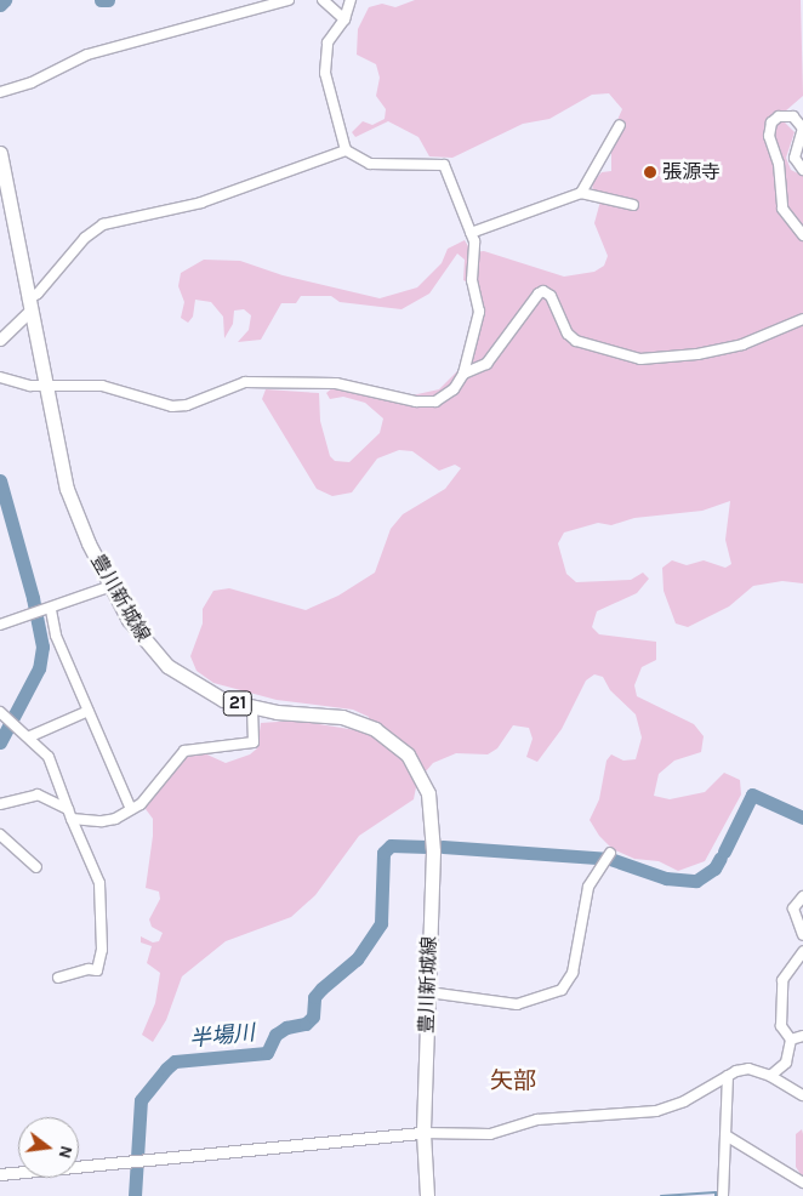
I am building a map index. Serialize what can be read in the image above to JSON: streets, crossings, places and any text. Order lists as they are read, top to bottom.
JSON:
{
  "streets": {
    "main road": ["豊川新城線", "21"]
  },
  "districts": ["矢部"],
  "water": ["半場川"],
  "places": ["張源寺"],
  "north": "right"
}
